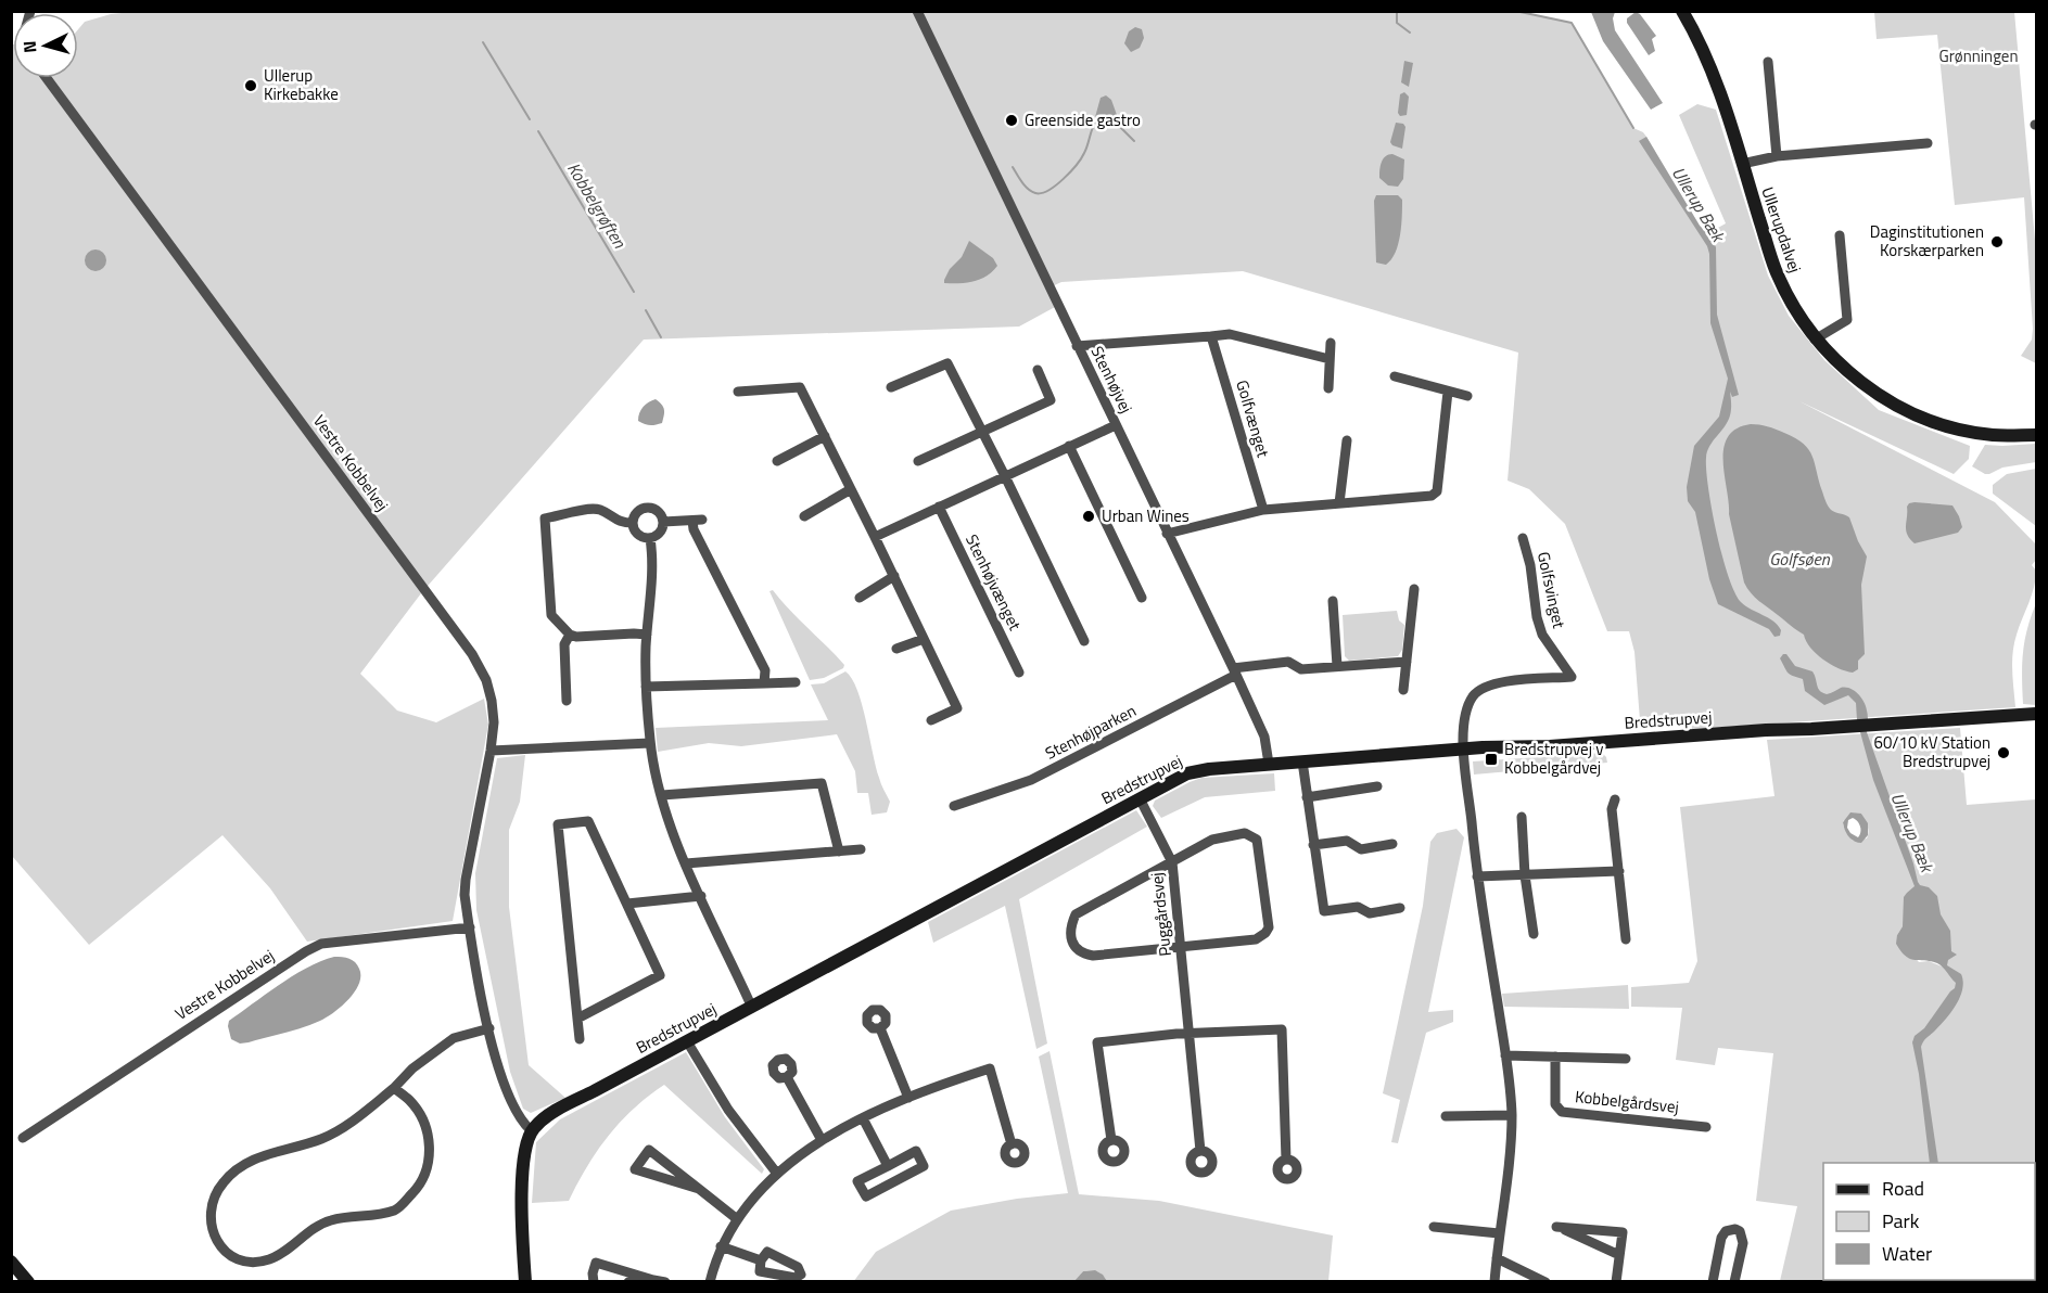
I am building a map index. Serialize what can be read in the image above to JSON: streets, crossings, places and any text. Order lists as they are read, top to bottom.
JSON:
{
  "streets": {
    "street": [
      "Ullerupdalvej",
      "Stenhøjvej",
      "Golfvænget",
      "Vestre Kobbelvej",
      "Stenhøjvænget",
      "Golfsvinget",
      "Bredstrupvej",
      "Stenhøjparken",
      "Puggårdsvej",
      "Kobbelgårdsvej"
    ]
  },
  "crossings": [
    ["Stenhøjvej", "Bredstrupvej"],
    ["Stenhøjvej", "Stenhøjparken"],
    ["Vestre Kobbelvej", "Bredstrupvej"],
    ["Golfsvinget", "Bredstrupvej"],
    ["Bredstrupvej", "Puggårdsvej"]
  ],
  "water": ["Ullerup Bæk", "Kobbelgrøften", "Golfsøen"],
  "parks": ["Grønningen"],
  "places": {
    "other": [
      "Ullerup Kirkebakke",
      "Greenside gastro",
      "Daginstitutionen Korskærparken",
      "Urban Wines",
      "60/10 kV Station Bredstrupvej"
    ],
    "transit": ["Bredstrupvej v Kobbelgårdvej"]
  },
  "legend": ["Road", "Park", "Water"],
  "north": "left"
}
